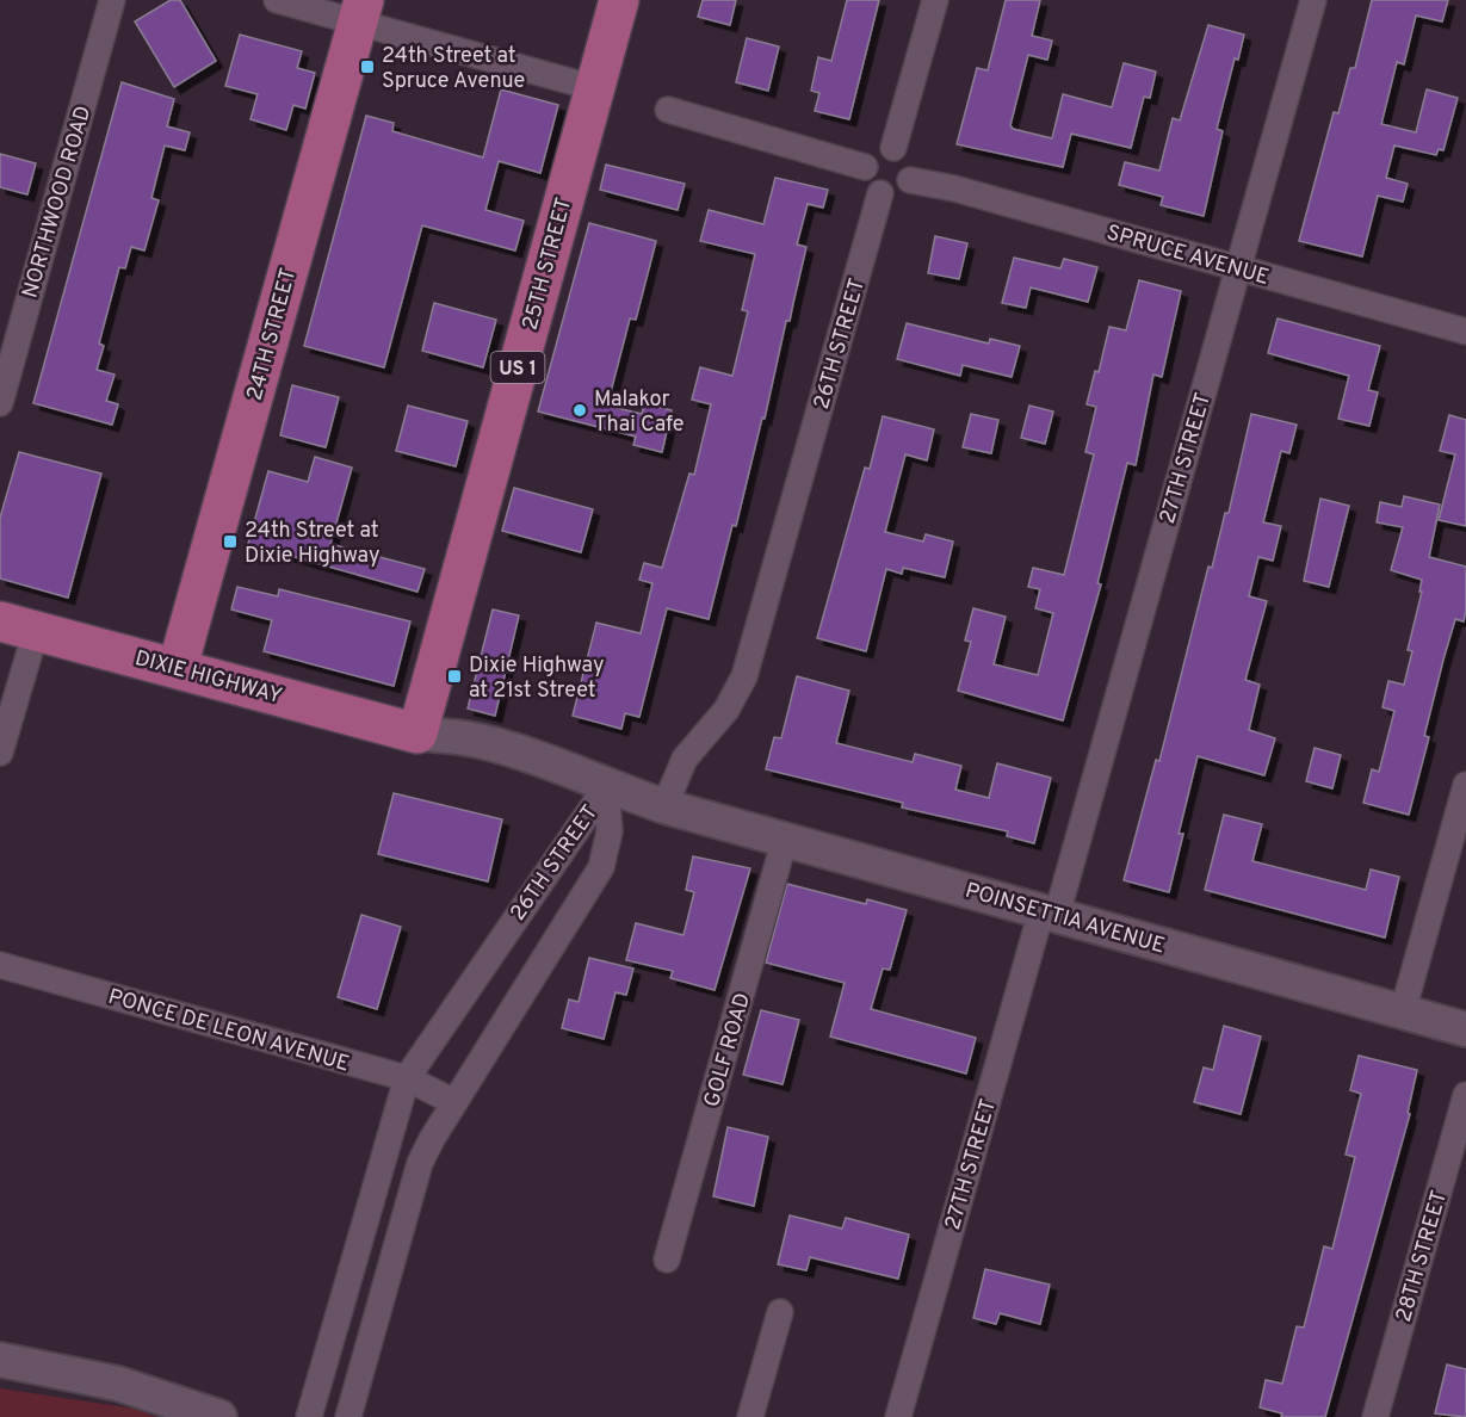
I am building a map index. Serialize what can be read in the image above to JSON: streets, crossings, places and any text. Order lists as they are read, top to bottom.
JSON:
{
  "streets": {
    "main road": [
      "25TH STREET",
      "24TH STREET",
      "US 1",
      "DIXIE HIGHWAY"
    ],
    "street": [
      "NORTHWOOD ROAD",
      "SPRUCE AVENUE",
      "26TH STREET",
      "27TH STREET",
      "POINSETTIA AVENUE",
      "PONCE DE LEON AVENUE",
      "GOLF ROAD",
      "28TH STREET"
    ]
  },
  "crossings": [
    ["SPRUCE AVENUE", "26TH STREET"],
    ["SPRUCE AVENUE", "27TH STREET"],
    ["25TH STREET", "DIXIE HIGHWAY"],
    ["24TH STREET", "DIXIE HIGHWAY"],
    ["26TH STREET", "DIXIE HIGHWAY"],
    ["26TH STREET", "POINSETTIA AVENUE"],
    ["26TH STREET", "PONCE DE LEON AVENUE"],
    ["27TH STREET", "POINSETTIA AVENUE"],
    ["DIXIE HIGHWAY", "POINSETTIA AVENUE"],
    ["POINSETTIA AVENUE", "GOLF ROAD"]
  ],
  "places": {
    "transit": ["24th Street at Spruce Avenue", "24th Street at Dixie Highway", "Dixie Highway at 21st Street"],
    "other": ["Malakor Thai Cafe"]
  }
}
